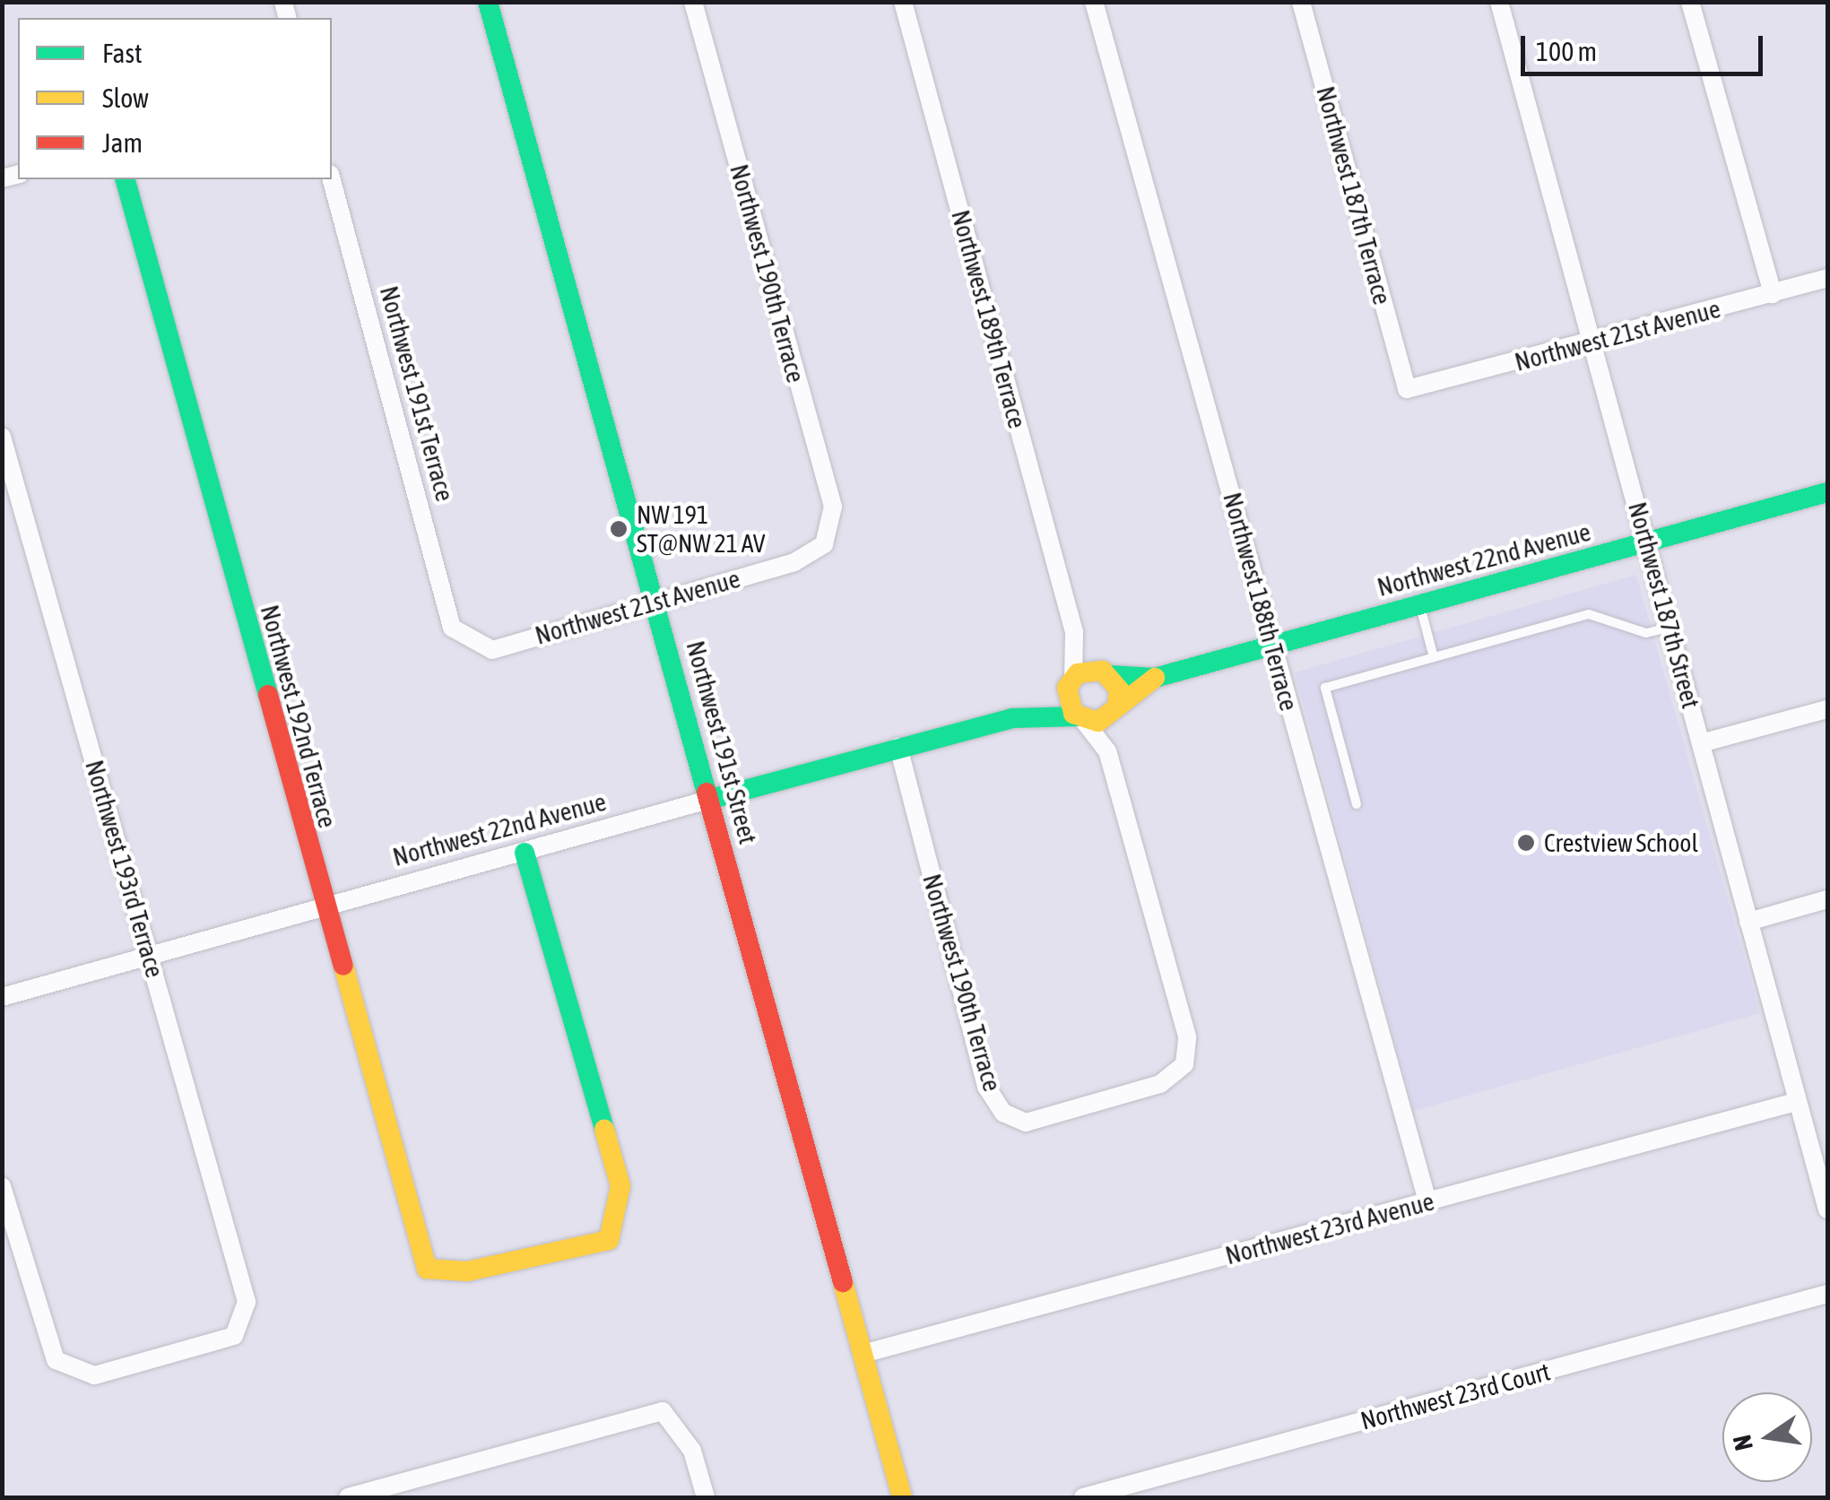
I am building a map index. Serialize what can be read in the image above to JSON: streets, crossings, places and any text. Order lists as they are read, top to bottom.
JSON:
{
  "streets": {
    "street": [
      "Northwest 187th Terrace",
      "Northwest 190th Terrace",
      "Northwest 189th Terrace",
      "Northwest 21st Avenue",
      "Northwest 191st Terrace",
      "Northwest 22nd Avenue",
      "Northwest 188th Terrace",
      "Northwest 187th Street",
      "Northwest 192nd Terrace",
      "Northwest 191st Street",
      "Northwest 193rd Terrace",
      "Northwest 23rd Avenue",
      "Northwest 23rd Court"
    ]
  },
  "crossings": [
    ["Northwest 187th Terrace", "Northwest 21st Avenue"],
    ["Northwest 190th Terrace", "Northwest 21st Avenue"],
    ["Northwest 190th Terrace", "Northwest 22nd Avenue"],
    ["Northwest 189th Terrace", "Northwest 22nd Avenue"],
    ["Northwest 21st Avenue", "Northwest 191st Terrace"],
    ["Northwest 21st Avenue", "Northwest 187th Street"],
    ["Northwest 21st Avenue", "Northwest 191st Street"],
    ["Northwest 22nd Avenue", "Northwest 188th Terrace"],
    ["Northwest 22nd Avenue", "Northwest 187th Street"],
    ["Northwest 22nd Avenue", "Northwest 192nd Terrace"],
    ["Northwest 22nd Avenue", "Northwest 191st Street"],
    ["Northwest 22nd Avenue", "Northwest 193rd Terrace"],
    ["Northwest 188th Terrace", "Northwest 23rd Avenue"],
    ["Northwest 187th Street", "Northwest 23rd Avenue"],
    ["Northwest 191st Street", "Northwest 23rd Avenue"]
  ],
  "places": ["NW 191 ST@NW 21 AV", "Crestview School"],
  "legend": ["Fast", "Slow", "Jam"],
  "scale_bar": "100 m",
  "north": "left"
}
